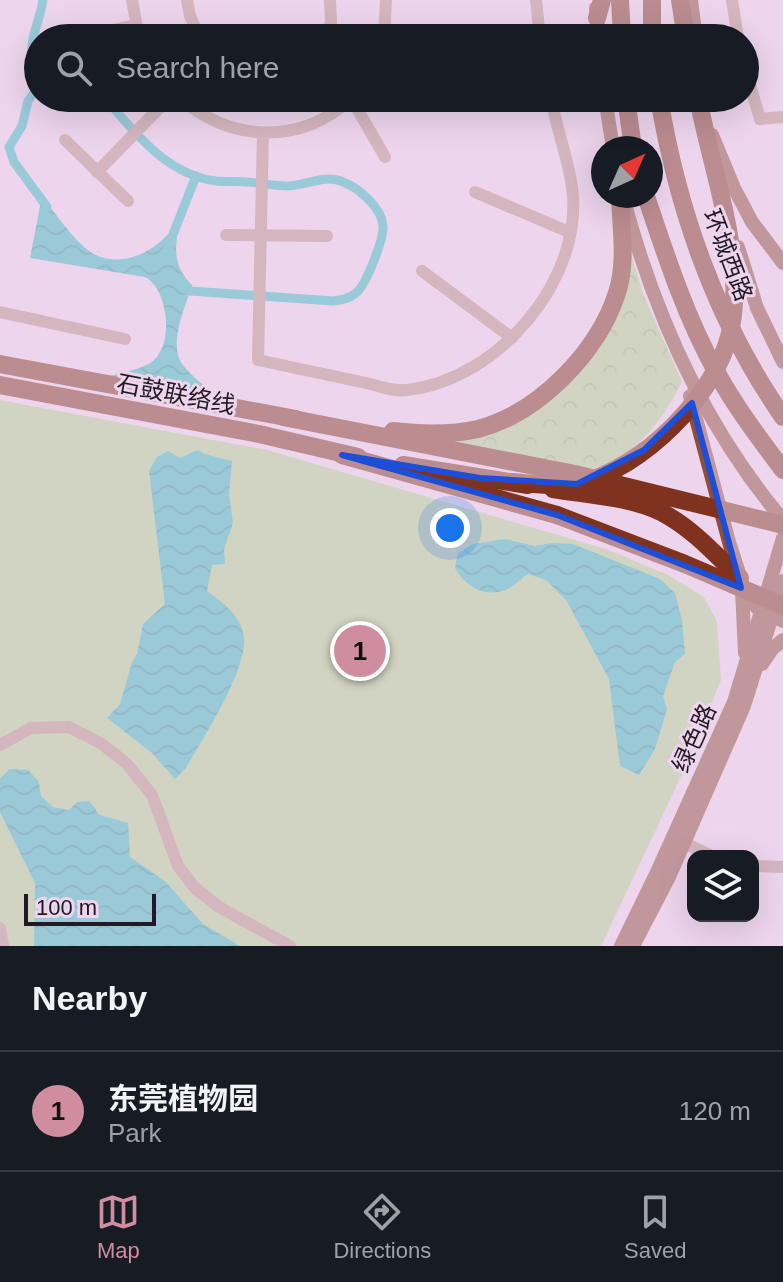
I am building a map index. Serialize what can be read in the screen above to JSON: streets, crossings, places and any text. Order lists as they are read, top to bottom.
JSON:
{
  "streets": {
    "highway": ["环城西路", "石鼓联络线"],
    "main road": ["绿色路"]
  },
  "scale_bar": "100 m",
  "north": "top right",
  "page": {
    "search": "Search here",
    "pins": "1",
    "scale": "100 m",
    "heading": "Nearby",
    "list": [
      {
        "mark": "1",
        "name": "东莞植物园",
        "note": "Park",
        "value": "120 m"
      }
    ],
    "nav": ["Map", "Directions", "Saved"]
  }
}
